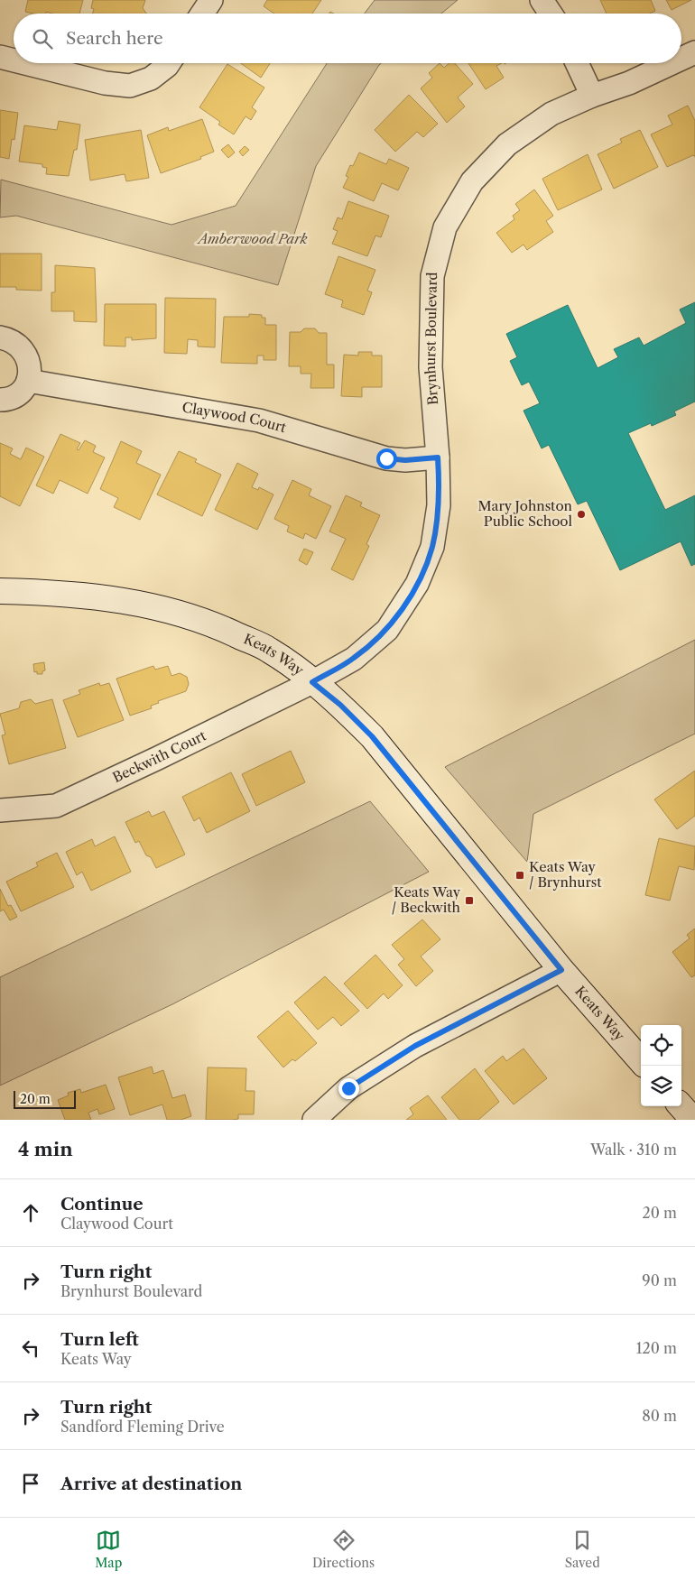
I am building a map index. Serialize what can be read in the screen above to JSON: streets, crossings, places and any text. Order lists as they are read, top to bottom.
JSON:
{
  "streets": {
    "street": [
      "Brynhurst Boulevard",
      "Claywood Court",
      "Keats Way",
      "Beckwith Court"
    ]
  },
  "crossings": [
    ["Brynhurst Boulevard", "Claywood Court"],
    ["Brynhurst Boulevard", "Keats Way"],
    ["Brynhurst Boulevard", "Beckwith Court"],
    ["Keats Way", "Beckwith Court"]
  ],
  "parks": ["Amberwood Park"],
  "places": {
    "other": ["Mary Johnston Public School"],
    "transit": ["Keats Way / Brynhurst", "Keats Way / Beckwith"]
  },
  "scale_bar": "20 m",
  "page": {
    "search": "Search here",
    "scale": "20 m",
    "heading": ["4 min", "Walk · 310 m"],
    "list": [
      ["Continue", "Claywood Court", "20 m"],
      ["Turn right", "Brynhurst Boulevard", "90 m"],
      ["Turn left", "Keats Way", "120 m"],
      ["Turn right", "Sandford Fleming Drive", "80 m"],
      "Arrive at destination"
    ],
    "nav": ["Map", "Directions", "Saved"]
  }
}
